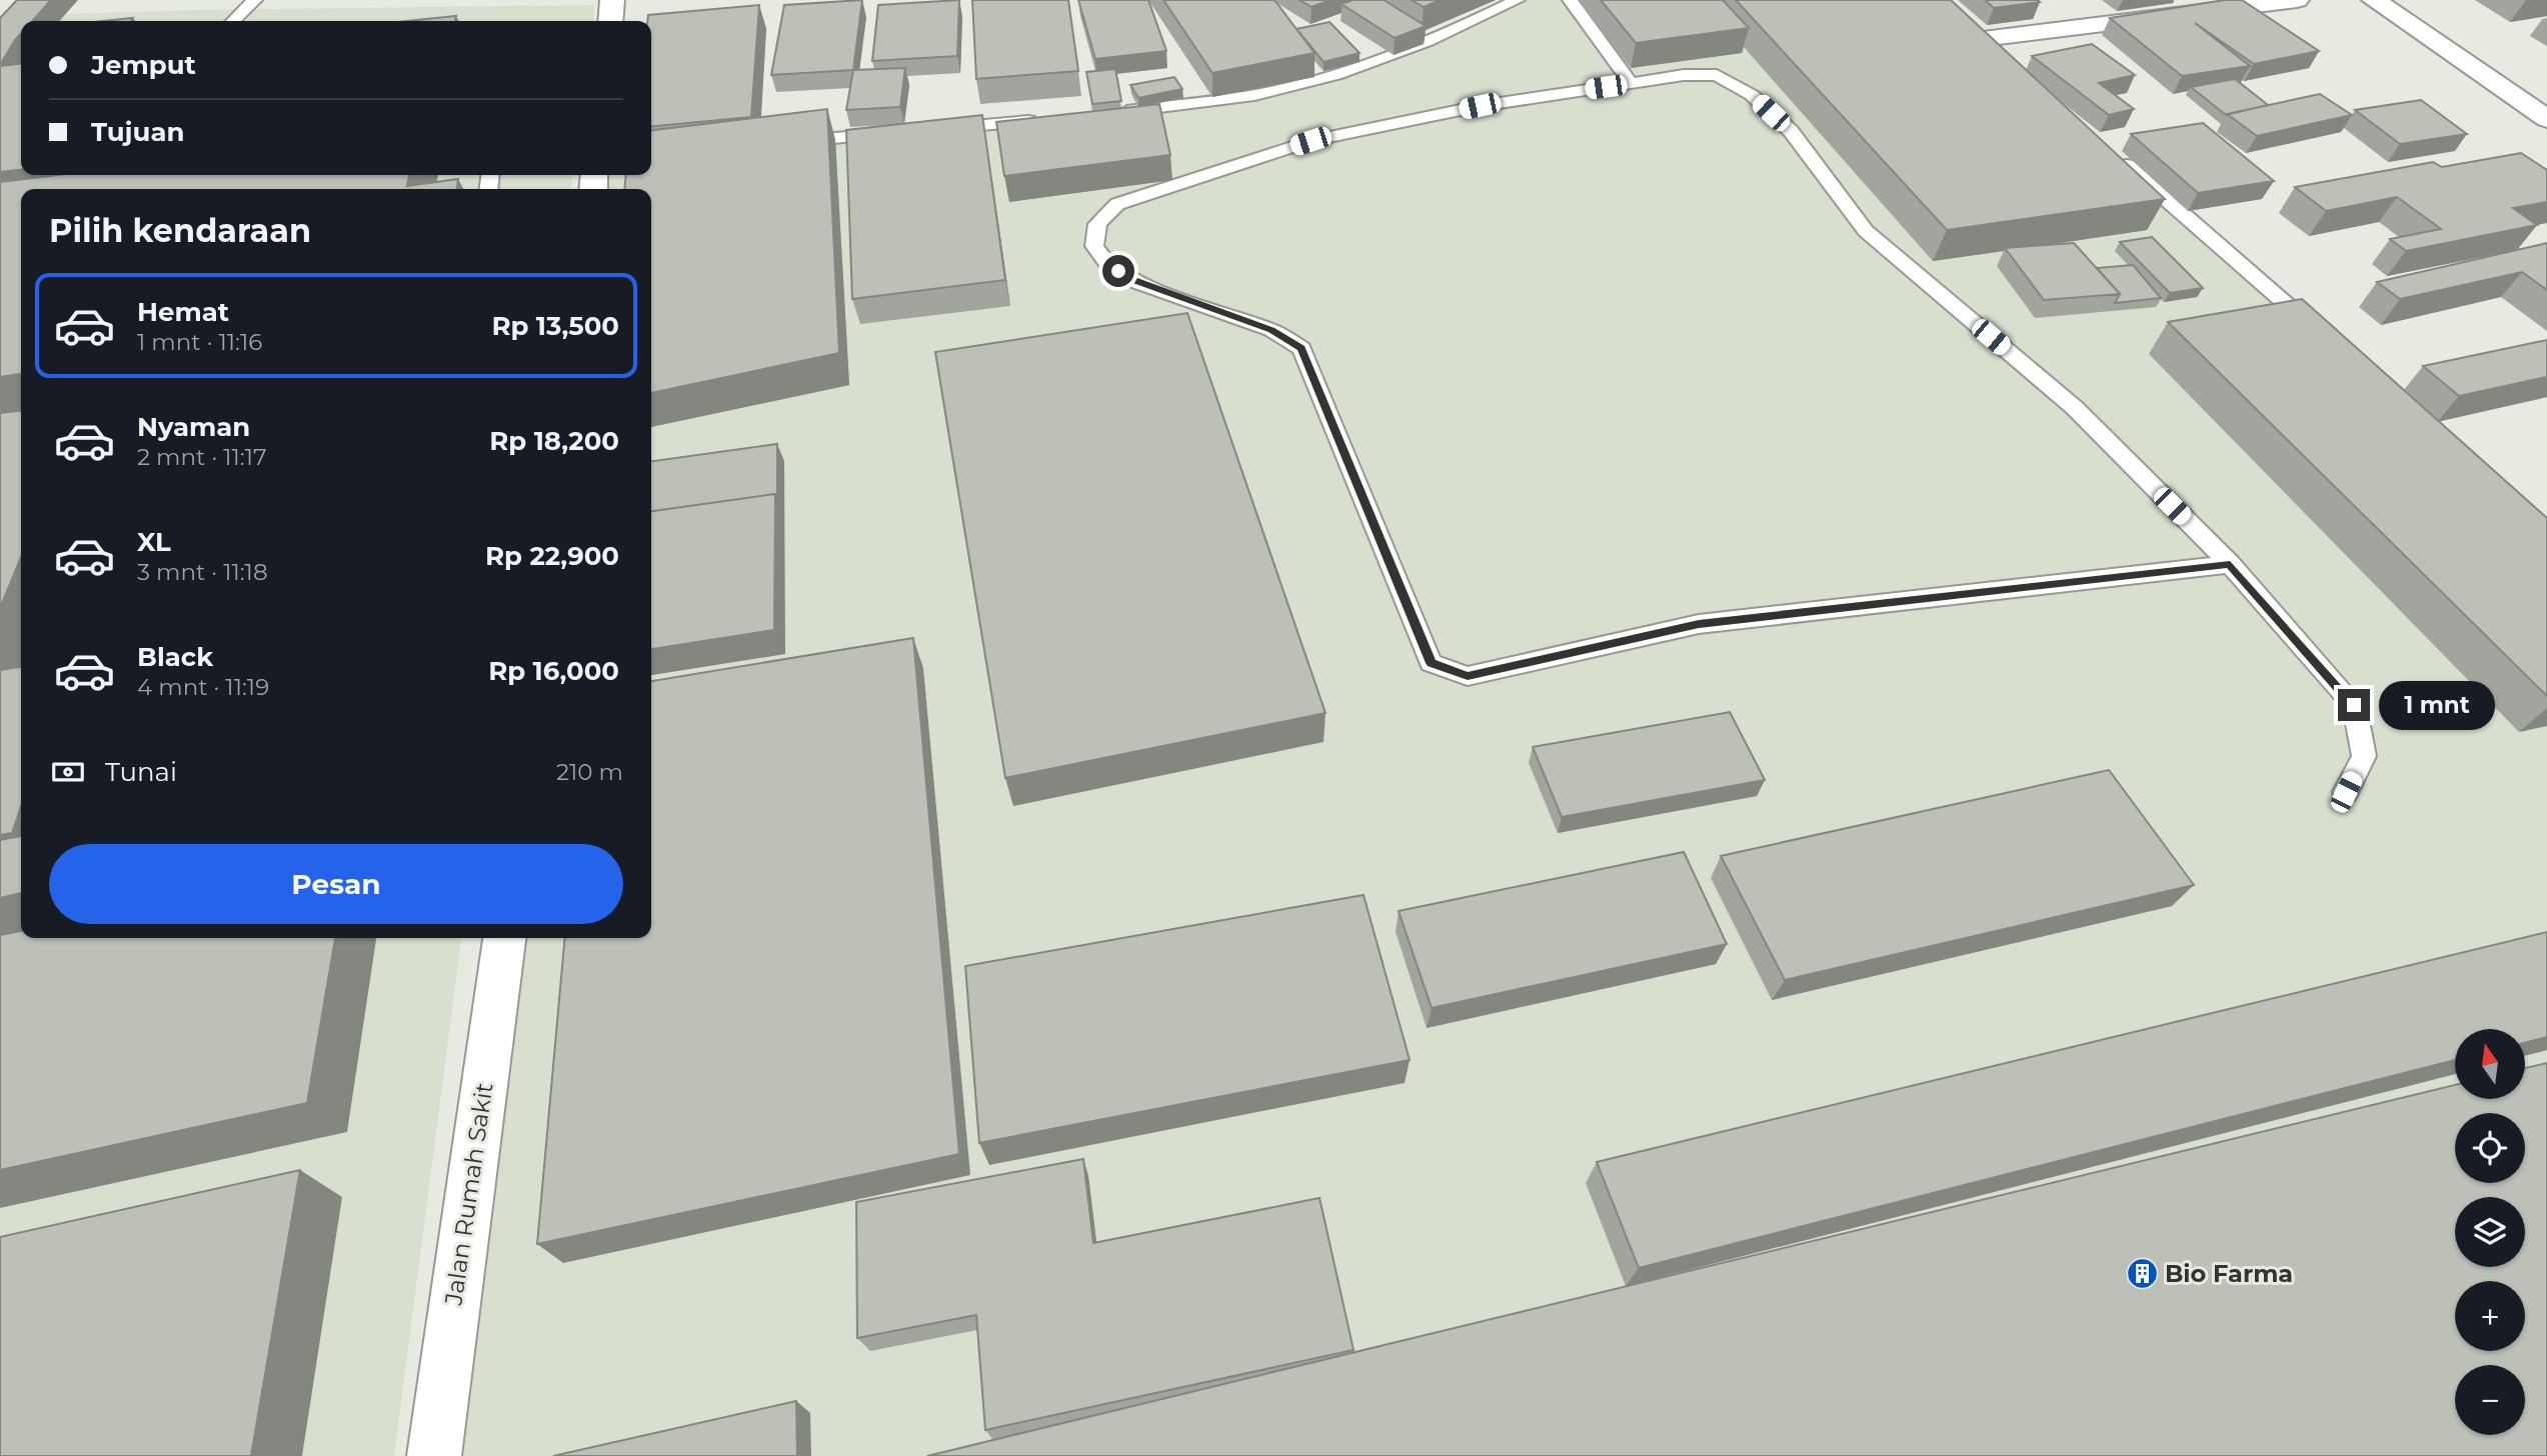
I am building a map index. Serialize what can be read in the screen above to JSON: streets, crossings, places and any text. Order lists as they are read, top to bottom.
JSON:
{
  "streets": {
    "street": ["Jalan Rumah Sakit"]
  },
  "places": {
    "building": ["Bio Farma"]
  },
  "north": "top",
  "page": {
    "banner": ["Jemput", "Tujuan"],
    "heading": "Pilih kendaraan",
    "list": [
      {
        "name": "Hemat",
        "note": "1 mnt · 11:16",
        "value": "Rp 13,500"
      },
      {
        "name": "Nyaman",
        "note": "2 mnt · 11:17",
        "value": "Rp 18,200"
      },
      {
        "name": "XL",
        "note": "3 mnt · 11:18",
        "value": "Rp 22,900"
      },
      {
        "name": "Black",
        "note": "4 mnt · 11:19",
        "value": "Rp 16,000"
      }
    ],
    "bubble": "1 mnt",
    "pay": ["Tunai", "210 m"],
    "buttons": "Pesan",
    "map_buttons": ["+", "−"]
  }
}
